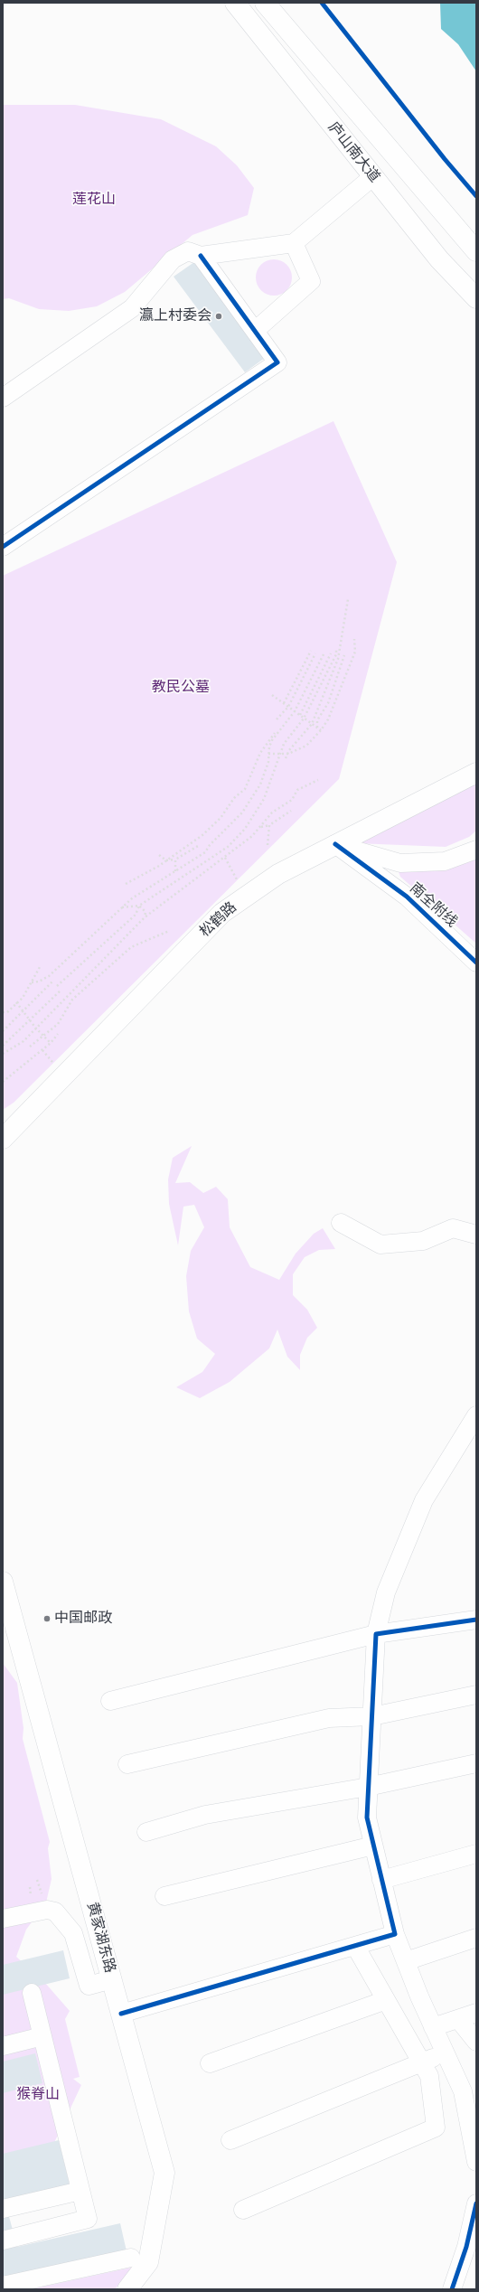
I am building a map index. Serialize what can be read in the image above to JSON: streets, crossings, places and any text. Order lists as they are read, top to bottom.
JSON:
{
  "streets": {
    "main road": ["庐山南大道", "松鹤路", "黄家湖东路"],
    "street": ["南全附线"]
  },
  "crossings": [
    ["南全附线", "松鹤路"]
  ],
  "parks": ["莲花山", "教民公墓", "猴脊山"],
  "places": ["瀛上村委会", "中国邮政"]
}
